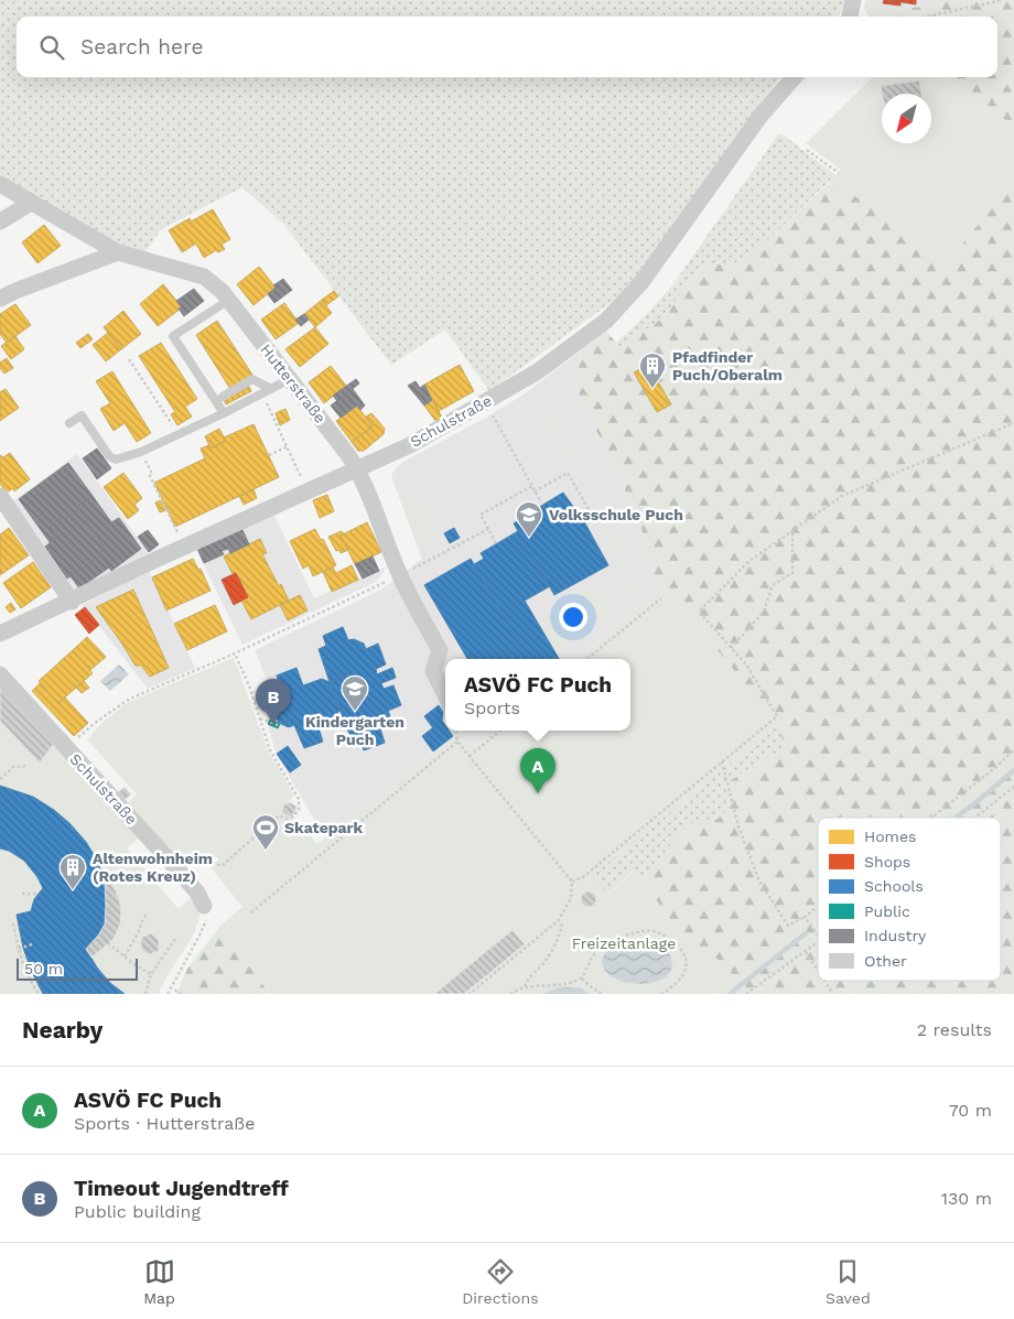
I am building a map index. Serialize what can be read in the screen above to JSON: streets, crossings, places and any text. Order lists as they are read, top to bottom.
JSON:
{
  "streets": {
    "street": ["Hutterstraße", "Schulstraße"]
  },
  "crossings": [
    ["Hutterstraße", "Schulstraße"]
  ],
  "parks": ["Freizeitanlage"],
  "places": {
    "building": ["Pfadfinder Puch/Oberalm", "Altenwohnheim (Rotes Kreuz)"],
    "school or university": ["Volksschule Puch", "Kindergarten Puch"],
    "sports": ["Skatepark"]
  },
  "legend": [
    "Homes",
    "Shops",
    "Schools",
    "Public",
    "Industry",
    "Other"
  ],
  "scale_bar": "50 m",
  "north": "bottom left",
  "page": {
    "search": "Search here",
    "popup": ["ASVÖ FC Puch", "Sports"],
    "pins": ["B", "A"],
    "scale": "50 m",
    "heading": ["Nearby", "2 results"],
    "list": [
      {
        "mark": "A",
        "name": "ASVÖ FC Puch",
        "note": "Sports · Hutterstraße",
        "value": "70 m"
      },
      {
        "mark": "B",
        "name": "Timeout Jugendtreff",
        "note": "Public building",
        "value": "130 m"
      }
    ],
    "nav": ["Map", "Directions", "Saved"]
  }
}
